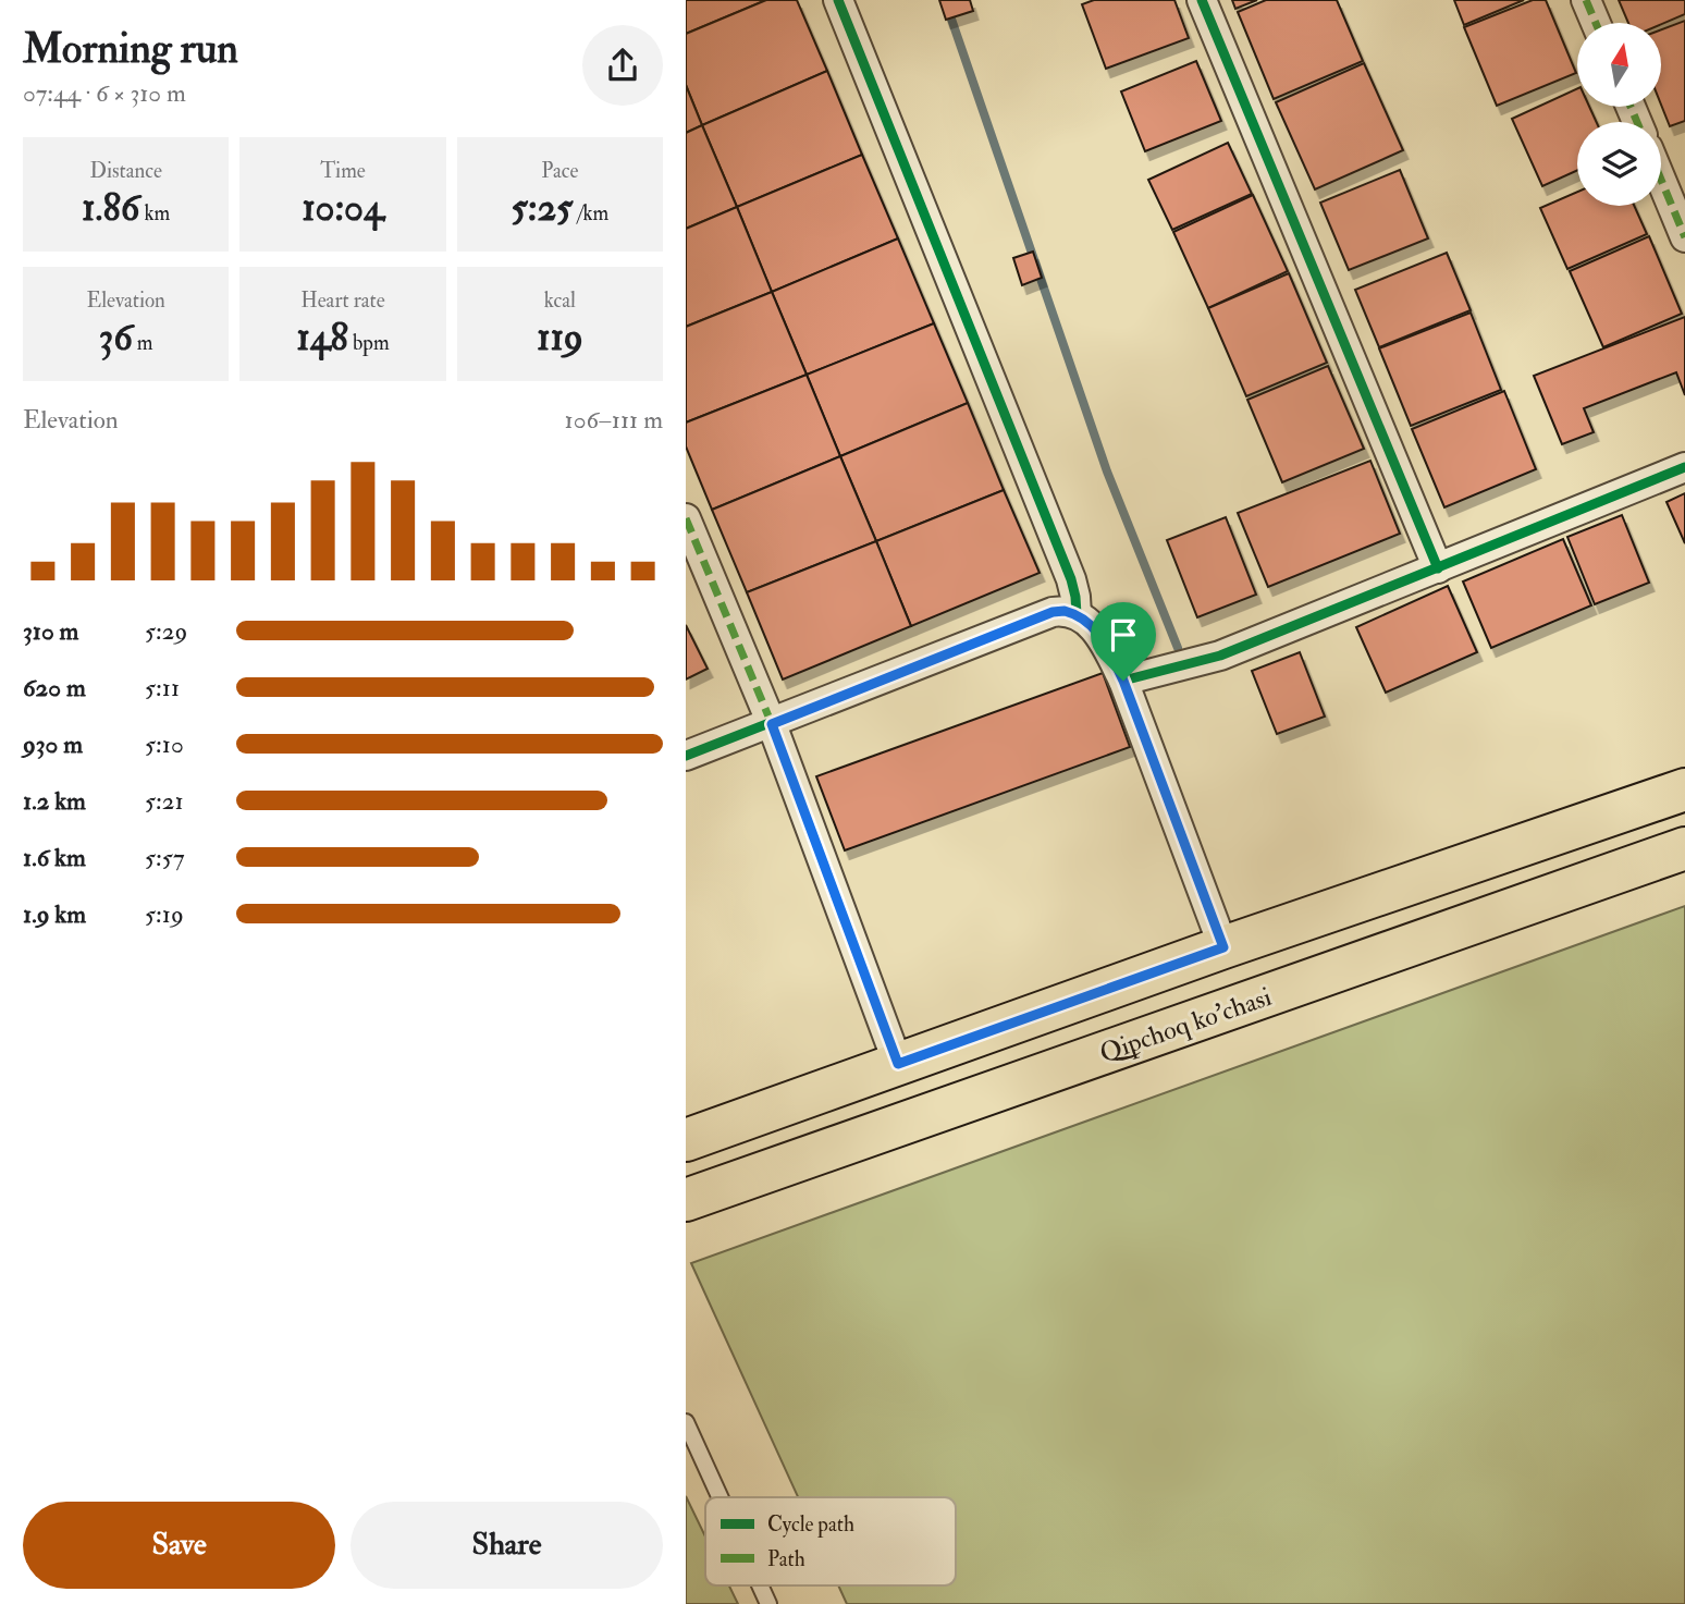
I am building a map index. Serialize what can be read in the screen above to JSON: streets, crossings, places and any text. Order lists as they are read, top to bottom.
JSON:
{
  "streets": {
    "main road": ["Qipchoq ko'chasi"]
  },
  "legend": ["Cycle path", "Path"],
  "north": "top",
  "page": {
    "heading": ["Morning run", "07:44 · 6 × 310 m"],
    "stats": [
      ["Distance", "1.86 km"],
      ["Time", "10:04"],
      ["Pace", "5:25 /km"],
      ["Elevation", "36 m"],
      ["Heart rate", "148 bpm"],
      ["kcal", "119"]
    ],
    "chart": ["Elevation", "106–111 m"],
    "list": [
      {
        "name": "310 m",
        "note": "5:29"
      },
      {
        "name": "620 m",
        "note": "5:11"
      },
      {
        "name": "930 m",
        "note": "5:10"
      },
      {
        "name": "1.2 km",
        "note": "5:21"
      },
      {
        "name": "1.6 km",
        "note": "5:57"
      },
      {
        "name": "1.9 km",
        "note": "5:19"
      }
    ],
    "buttons": ["Save", "Share"]
  }
}
